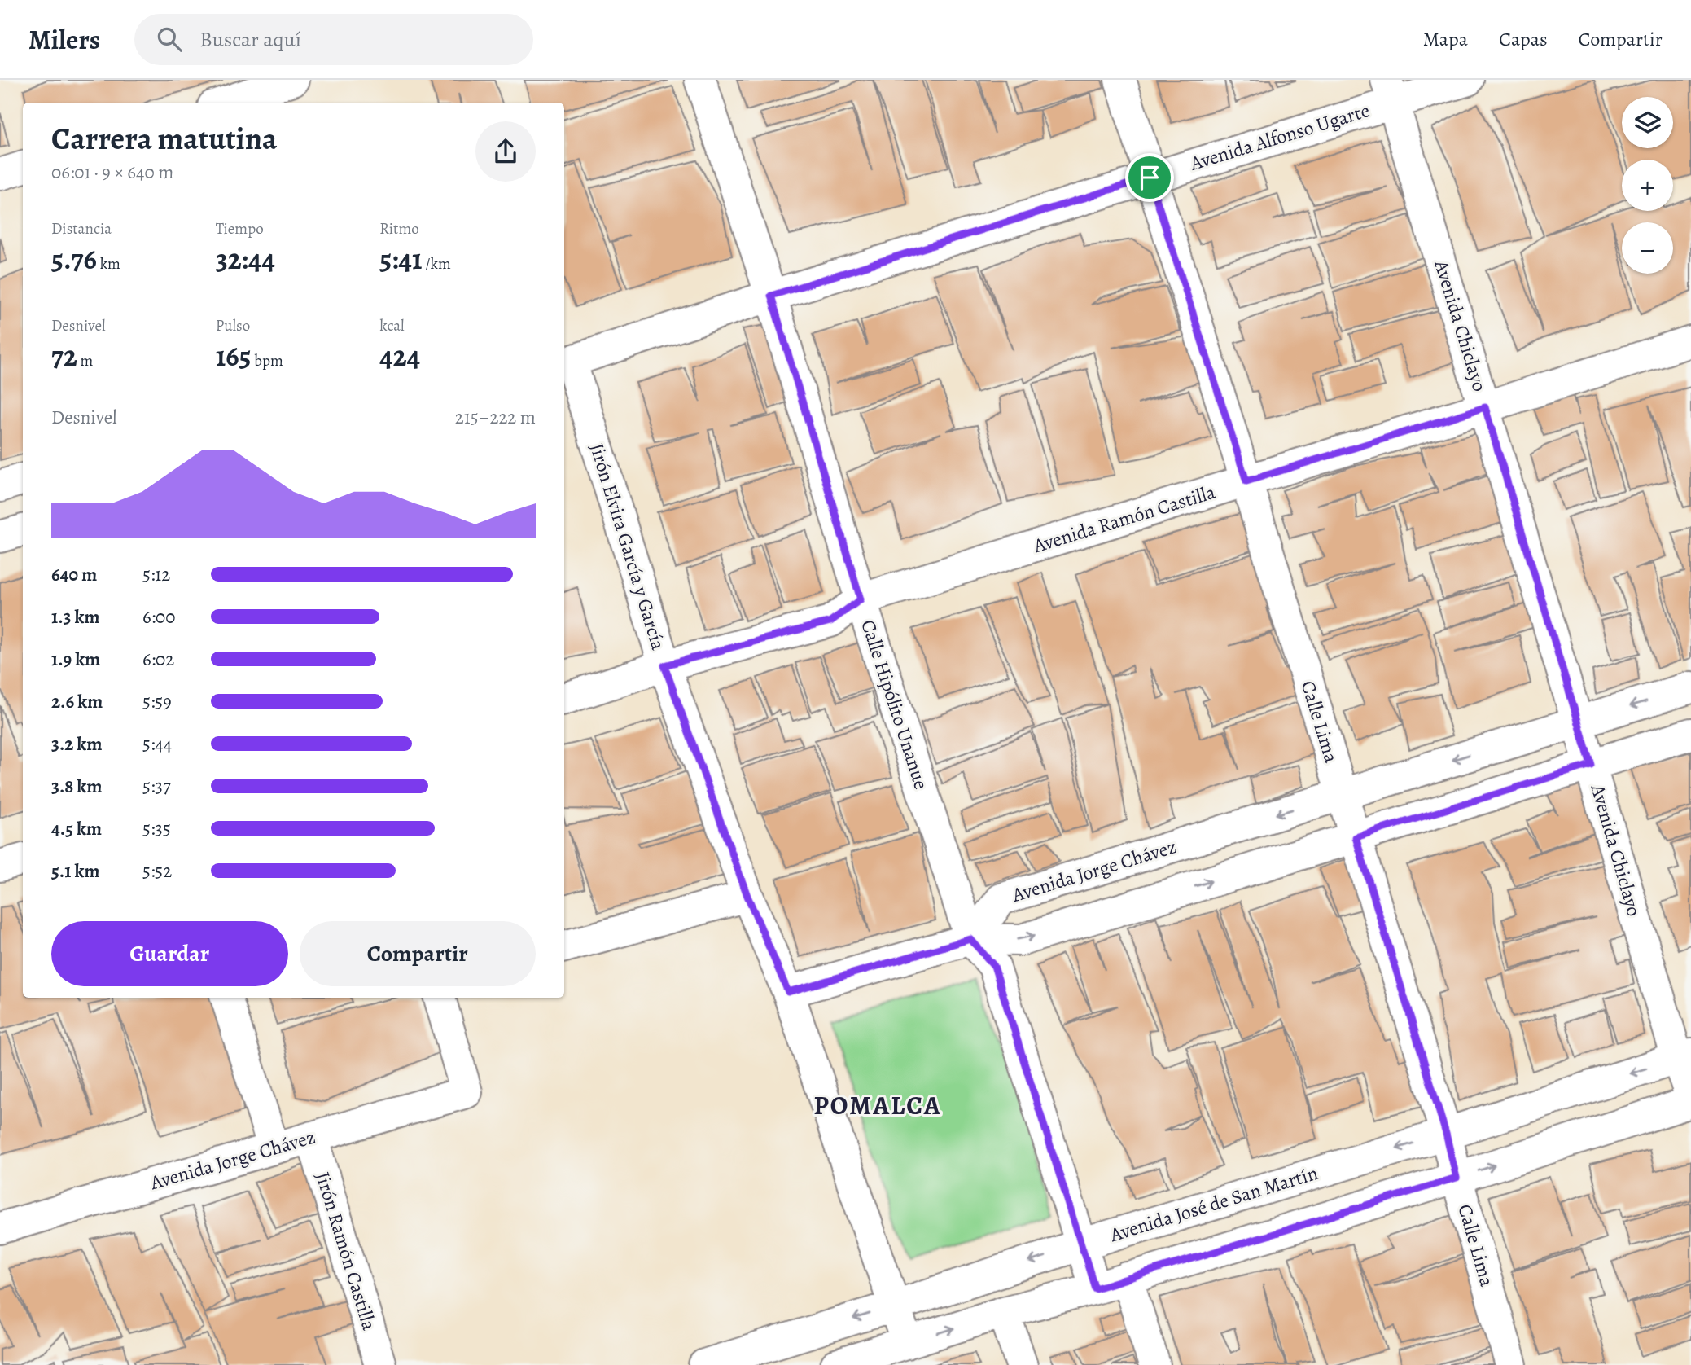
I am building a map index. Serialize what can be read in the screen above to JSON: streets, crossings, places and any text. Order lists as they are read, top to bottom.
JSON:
{
  "streets": {
    "street": [
      "Avenida Alfonso Ugarte",
      "Avenida Chiclayo",
      "Avenida Ramón Castilla",
      "Jirón Elvira García y García",
      "Calle Hipólito Unanue",
      "Calle Lima",
      "Avenida Jorge Chávez",
      "Avenida José de San Martín",
      "Jirón Ramón Castilla"
    ]
  },
  "crossings": [
    ["Avenida Alfonso Ugarte", "Avenida Chiclayo"],
    ["Avenida Alfonso Ugarte", "Jirón Elvira García y García"],
    ["Avenida Alfonso Ugarte", "Calle Hipólito Unanue"],
    ["Avenida Alfonso Ugarte", "Calle Lima"],
    ["Avenida Chiclayo", "Avenida Ramón Castilla"],
    ["Avenida Chiclayo", "Avenida Jorge Chávez"],
    ["Avenida Chiclayo", "Avenida José de San Martín"],
    ["Avenida Ramón Castilla", "Jirón Elvira García y García"],
    ["Avenida Ramón Castilla", "Calle Hipólito Unanue"],
    ["Avenida Ramón Castilla", "Calle Lima"],
    ["Jirón Elvira García y García", "Avenida José de San Martín"],
    ["Calle Hipólito Unanue", "Avenida Jorge Chávez"],
    ["Calle Hipólito Unanue", "Avenida José de San Martín"],
    ["Calle Lima", "Avenida Jorge Chávez"],
    ["Calle Lima", "Avenida José de San Martín"],
    ["Avenida Jorge Chávez", "Jirón Ramón Castilla"]
  ],
  "districts": ["POMALCA"],
  "page": {
    "header": "Milers",
    "search": "Buscar aquí",
    "nav": ["Mapa", "Capas", "Compartir"],
    "map_buttons": ["+", "−"],
    "heading": ["Carrera matutina", "06:01 · 9 × 640 m"],
    "stats": [
      ["Distancia", "5.76 km"],
      ["Tiempo", "32:44"],
      ["Ritmo", "5:41 /km"],
      ["Desnivel", "72 m"],
      ["Pulso", "165 bpm"],
      ["kcal", "424"]
    ],
    "chart": ["Desnivel", "215–222 m"],
    "list": [
      {
        "name": "640 m",
        "note": "5:12"
      },
      {
        "name": "1.3 km",
        "note": "6:00"
      },
      {
        "name": "1.9 km",
        "note": "6:02"
      },
      {
        "name": "2.6 km",
        "note": "5:59"
      },
      {
        "name": "3.2 km",
        "note": "5:44"
      },
      {
        "name": "3.8 km",
        "note": "5:37"
      },
      {
        "name": "4.5 km",
        "note": "5:35"
      },
      {
        "name": "5.1 km",
        "note": "5:52"
      }
    ],
    "buttons": ["Guardar", "Compartir"]
  }
}
